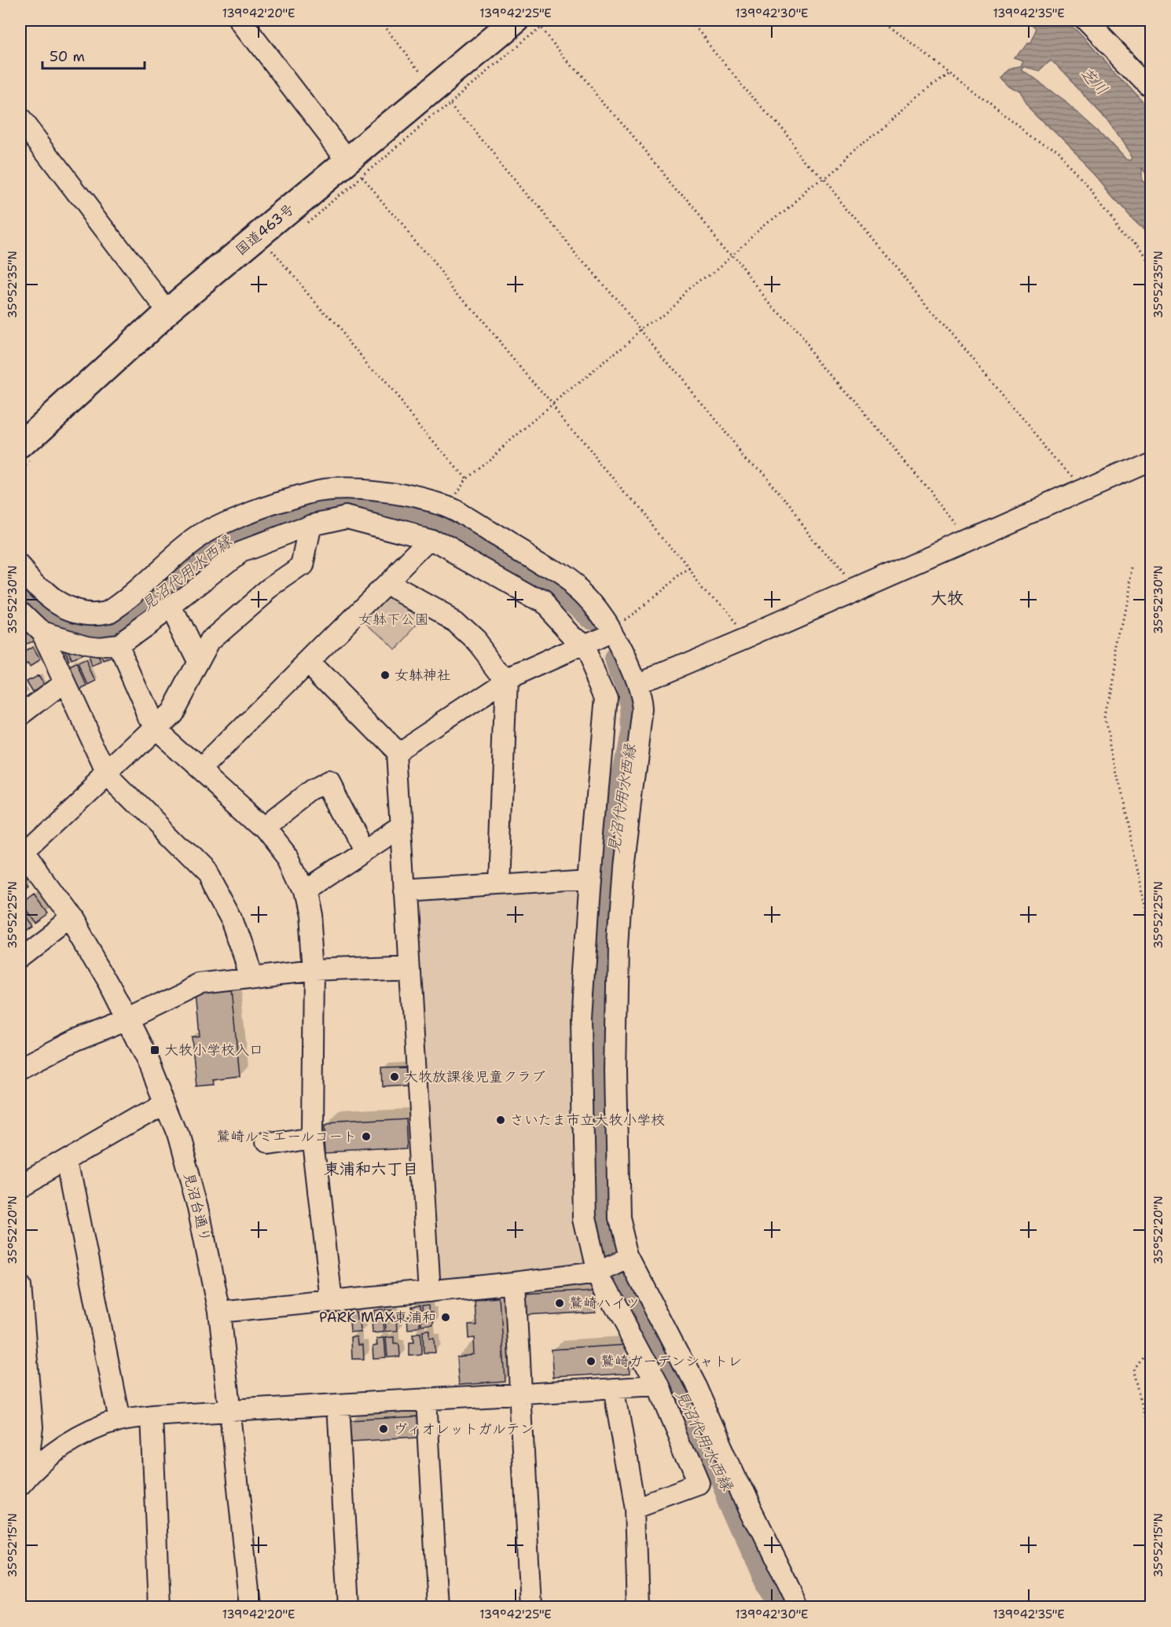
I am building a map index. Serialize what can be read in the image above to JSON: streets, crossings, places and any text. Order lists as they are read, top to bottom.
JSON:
{
  "streets": {
    "highway": ["国道463号"],
    "street": ["見沼台通り"]
  },
  "districts": ["大牧", "東浦和六丁目"],
  "water": ["芝川", "見沼代用水西縁"],
  "parks": ["女躰下公園"],
  "places": {
    "other": [
      "女躰神社",
      "大牧放課後児童クラブ",
      "さいたま市立大牧小学校",
      "鷲崎ルミエールコート",
      "鷲崎ハイツ",
      "PARK MAX東浦和",
      "鷲崎ガーデンシャトレ",
      "ヴィオレットガルテン"
    ],
    "transit": ["大牧小学校入口"]
  },
  "scale_bar": "50 m",
  "coordinates": [
    "139°42'20\"E",
    "139°42'25\"E",
    "139°42'30\"E",
    "139°42'35\"E",
    "35°52'35\"N",
    "35°52'30\"N",
    "35°52'25\"N",
    "35°52'20\"N",
    "35°52'15\"N"
  ]
}
